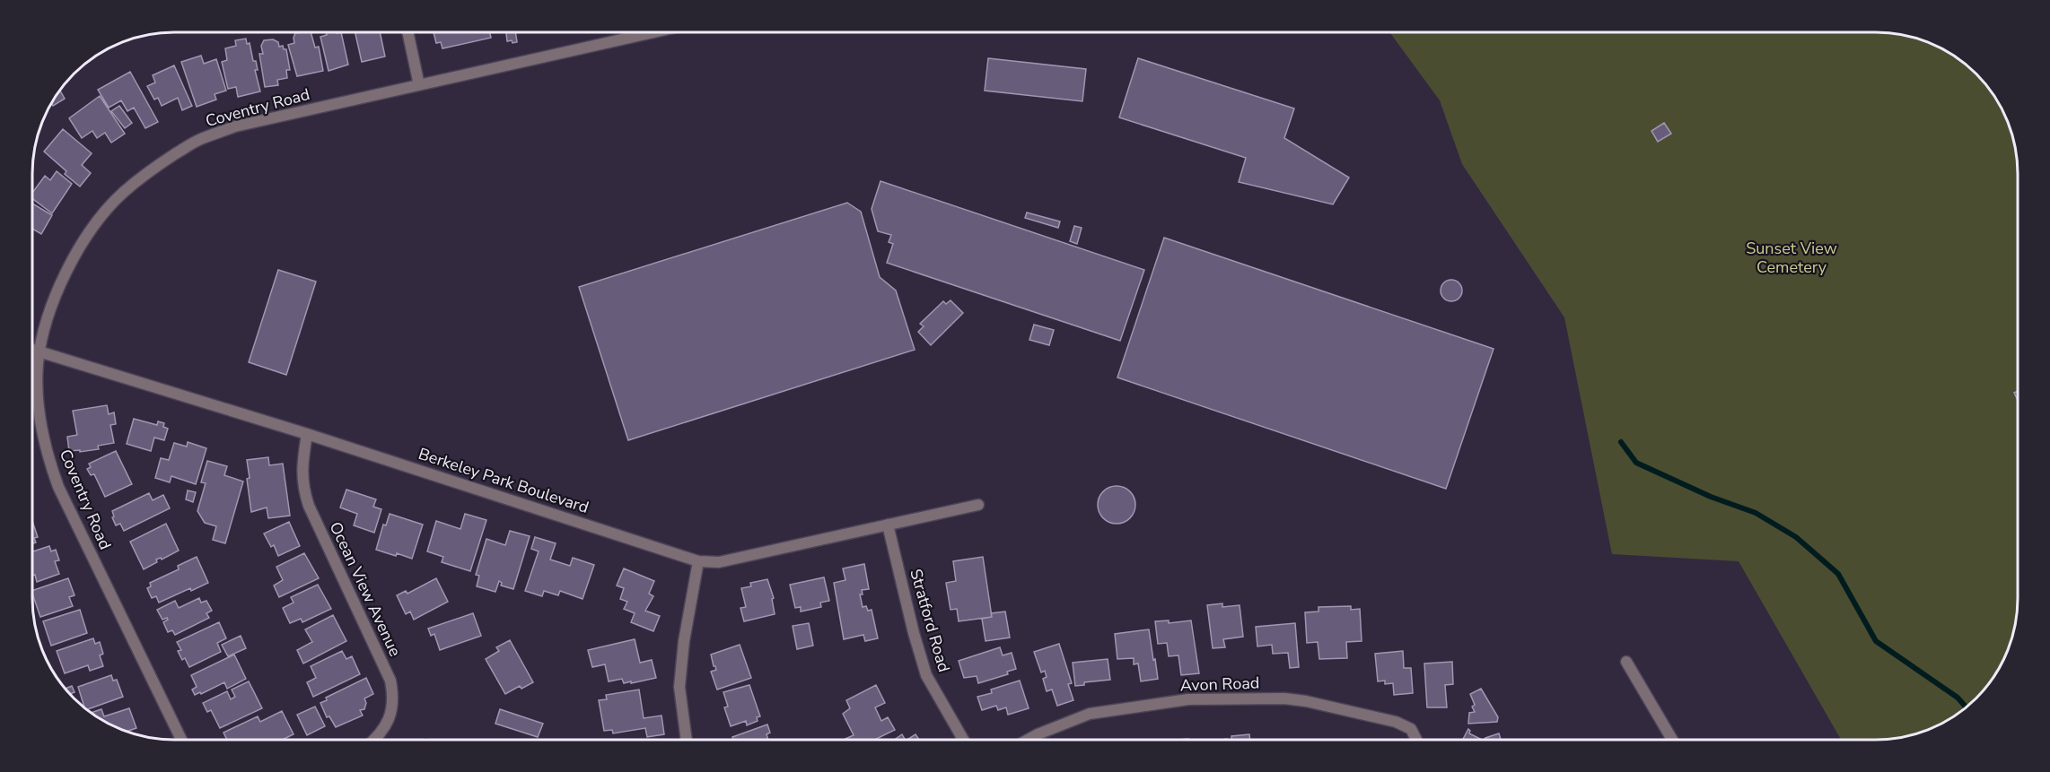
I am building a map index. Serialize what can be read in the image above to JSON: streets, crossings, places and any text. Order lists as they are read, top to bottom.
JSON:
{
  "streets": {
    "street": [
      "Coventry Road",
      "Berkeley Park Boulevard",
      "Ocean View Avenue",
      "Stratford Road",
      "Avon Road"
    ]
  },
  "crossings": [
    ["Coventry Road", "Berkeley Park Boulevard"],
    ["Berkeley Park Boulevard", "Ocean View Avenue"],
    ["Berkeley Park Boulevard", "Stratford Road"]
  ],
  "parks": ["Sunset View Cemetery"]
}
